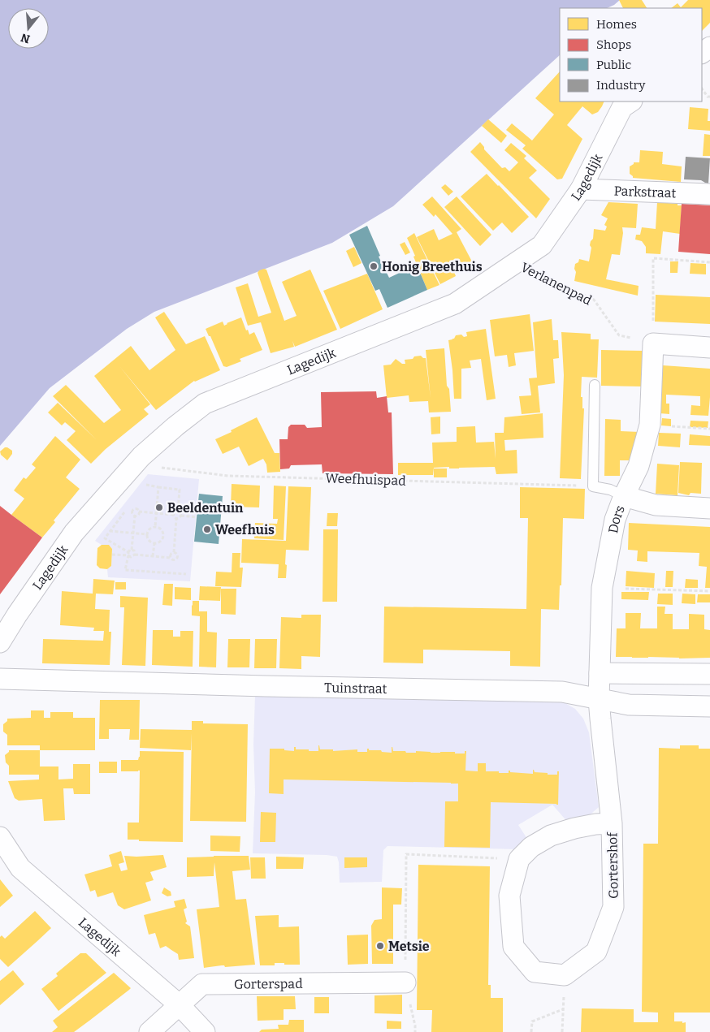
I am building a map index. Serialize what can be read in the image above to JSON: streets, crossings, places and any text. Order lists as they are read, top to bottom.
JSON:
{
  "streets": {
    "street": [
      "Lagedijk",
      "Parkstraat",
      "Dors",
      "Tuinstraat",
      "Gortershof",
      "Gorterspad"
    ],
    "path": ["Verlanenpad", "Weefhuispad"]
  },
  "crossings": [
    ["Lagedijk", "Parkstraat"],
    ["Lagedijk", "Verlanenpad"],
    ["Lagedijk", "Weefhuispad"],
    ["Lagedijk", "Gorterspad"],
    ["Verlanenpad", "Dors"],
    ["Dors", "Tuinstraat"],
    ["Dors", "Gortershof"],
    ["Tuinstraat", "Gortershof"]
  ],
  "places": [
    "Honig Breethuis",
    "Beeldentuin",
    "Weefhuis",
    "Metsie"
  ],
  "legend": [
    "Homes",
    "Shops",
    "Public",
    "Industry"
  ],
  "north": "bottom"
}
